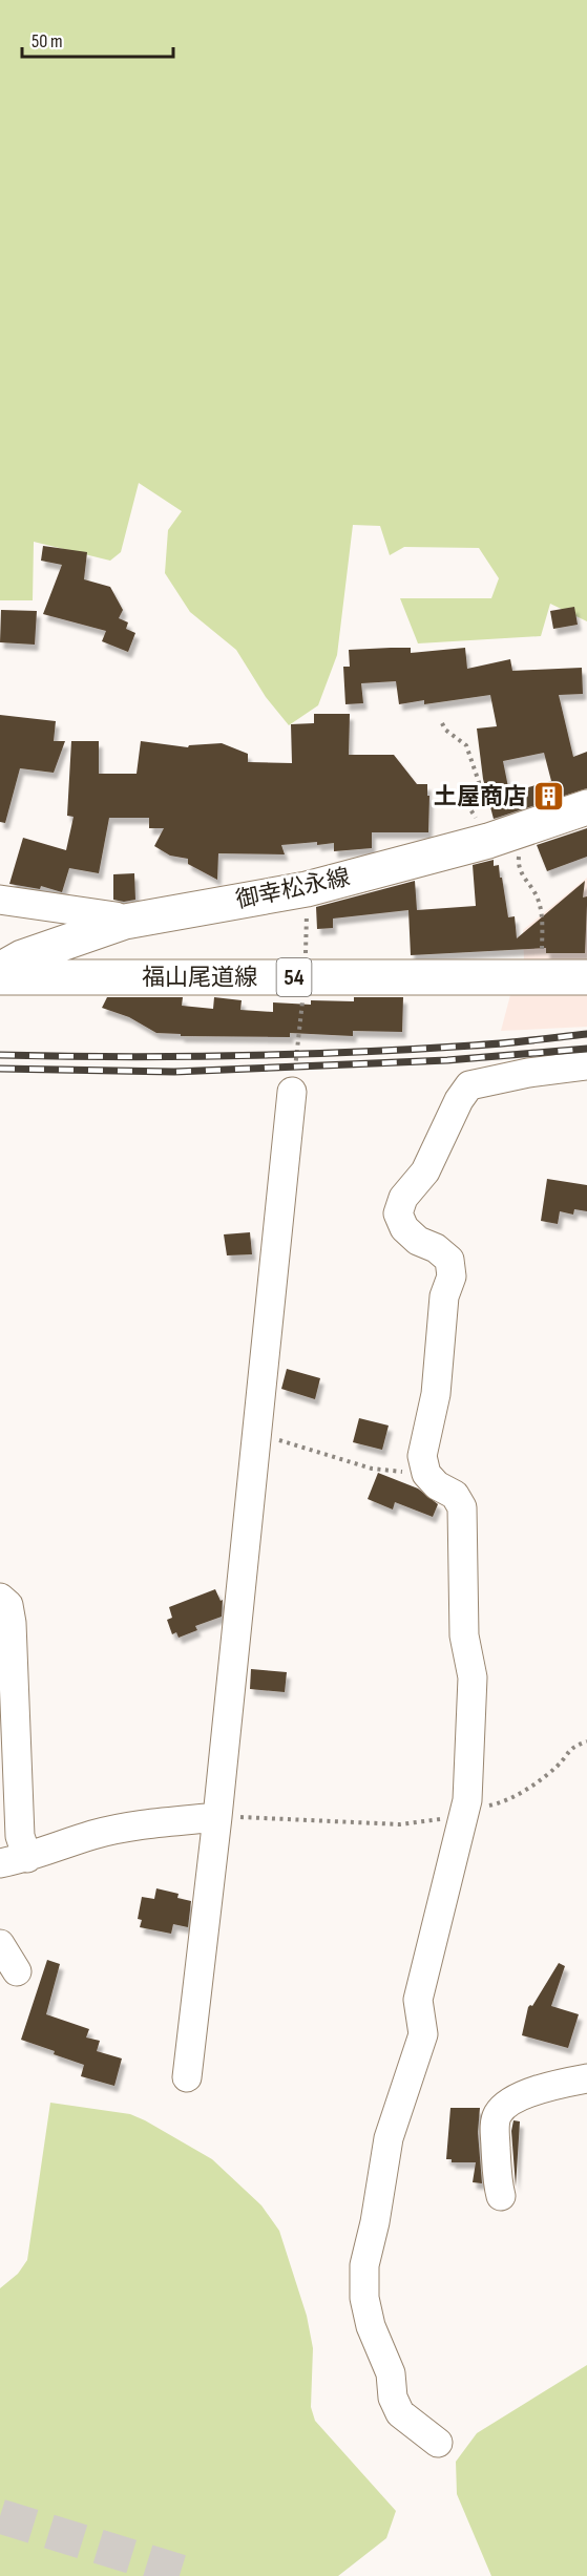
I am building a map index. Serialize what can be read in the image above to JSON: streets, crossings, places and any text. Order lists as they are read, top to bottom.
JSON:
{
  "streets": {
    "main road": ["御幸松永線", "福山尾道線", "54"]
  },
  "places": {
    "building": ["土屋商店"]
  },
  "scale_bar": "50 m"
}
